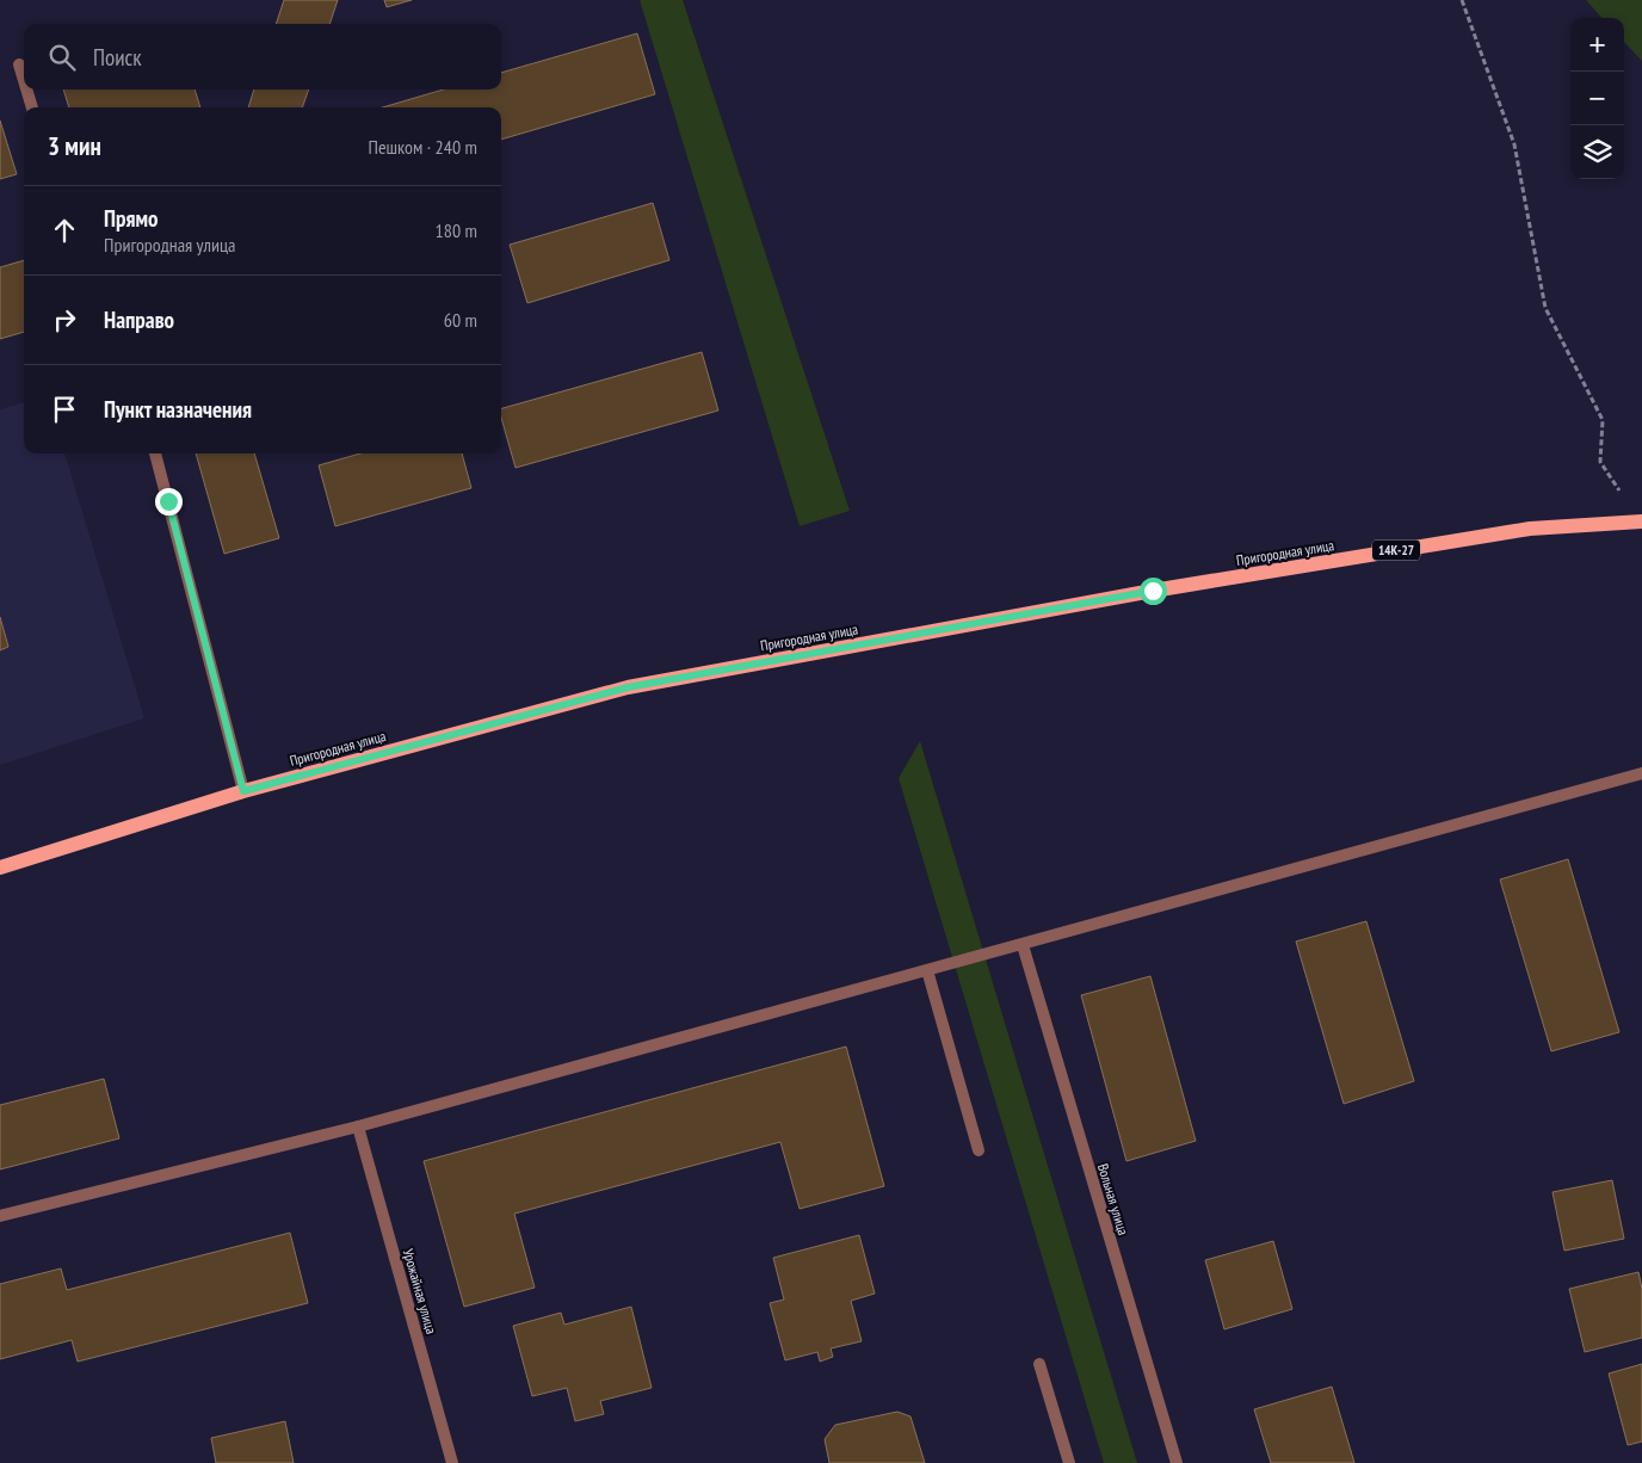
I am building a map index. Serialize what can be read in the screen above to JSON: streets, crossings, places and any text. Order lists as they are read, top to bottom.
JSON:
{
  "streets": {
    "main road": ["14К-27", "Пригородная улица"],
    "street": ["Вольная улица", "Урожайная улица"]
  },
  "page": {
    "map_buttons": ["+", "−"],
    "search": "Поиск",
    "heading": ["3 мин", "Пешком · 240 m"],
    "list": [
      ["Прямо", "Пригородная улица", "180 m"],
      ["Направо", "60 m"],
      "Пункт назначения"
    ]
  }
}
